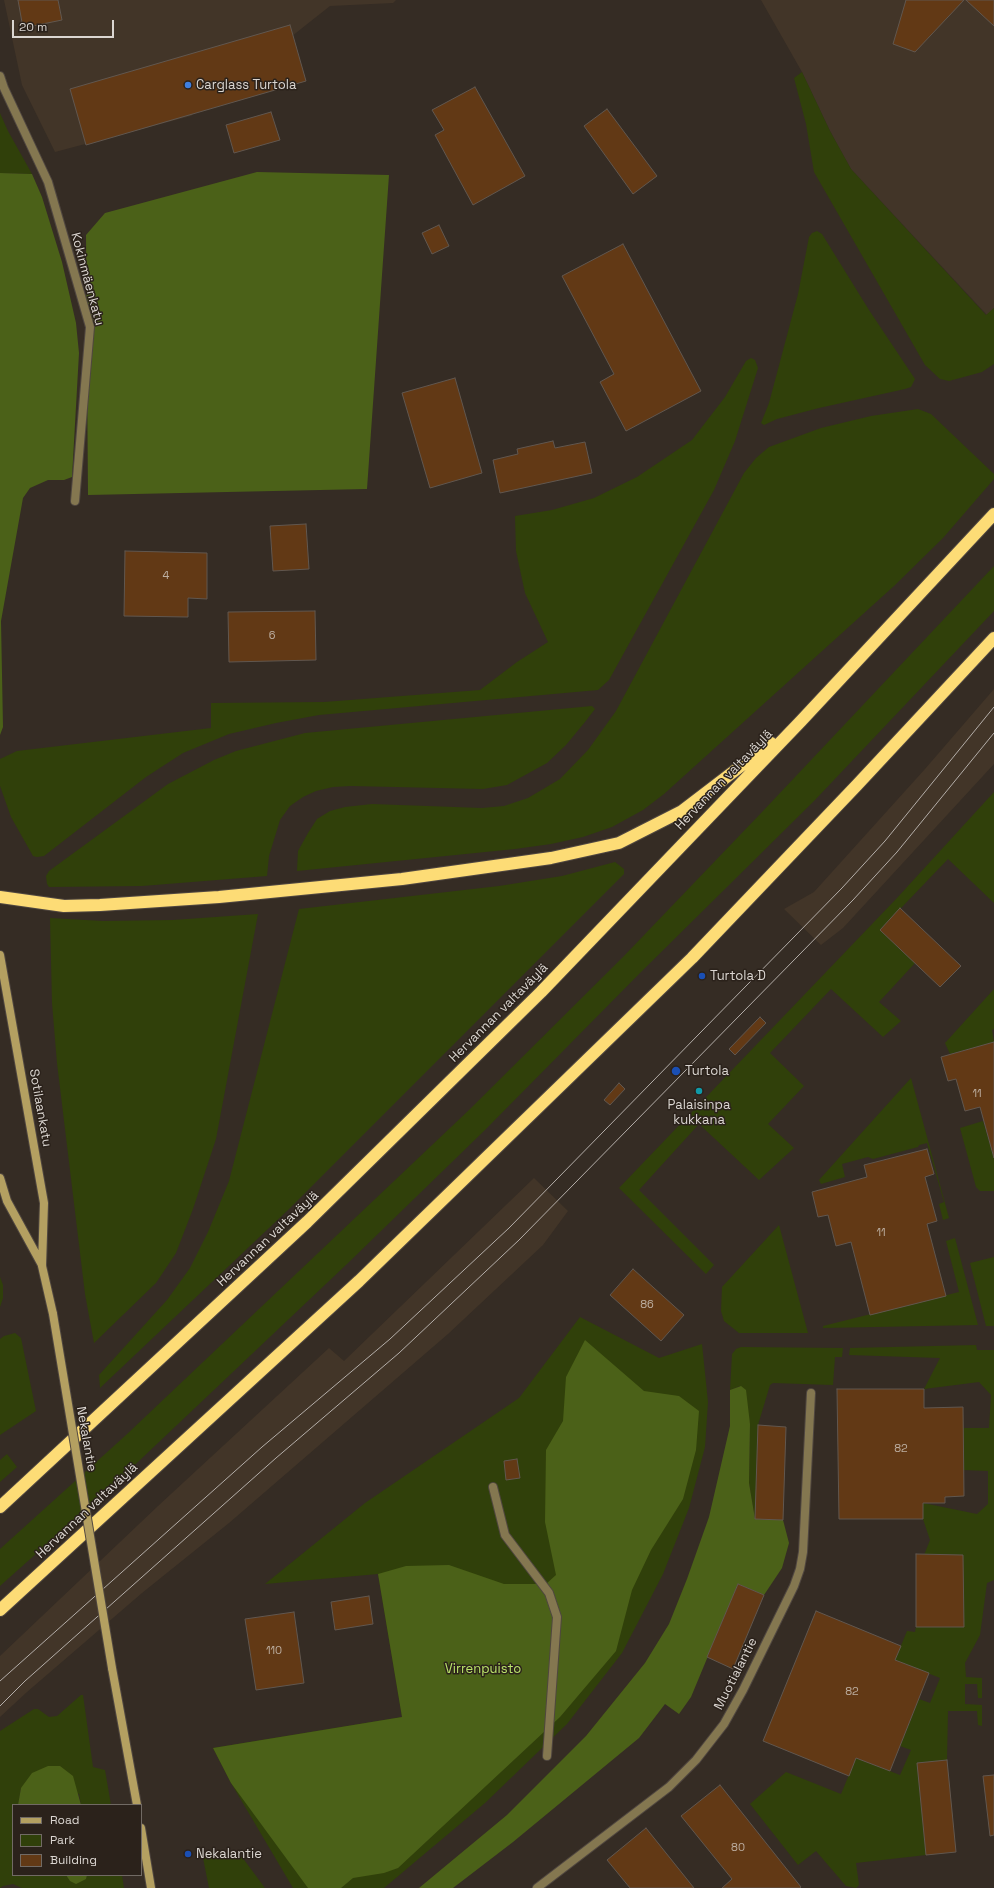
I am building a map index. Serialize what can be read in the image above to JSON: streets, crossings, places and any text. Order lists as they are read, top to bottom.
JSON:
{
  "streets": {
    "highway": ["Hervannan valtaväylä"],
    "main road": ["Sotilaankatu", "Nekalantie"],
    "street": ["Kokinmäenkatu", "Muotialantie"]
  },
  "crossings": [
    ["Sotilaankatu", "Nekalantie"]
  ],
  "parks": ["Virrenpuisto"],
  "places": [
    "Carglass Turtola",
    "Turtola D",
    "Turtola",
    "Palaisinpa kukkana",
    "Nekalantie"
  ],
  "house_numbers": [
    "4",
    "6",
    "11",
    "11",
    "86",
    "82",
    "110",
    "82",
    "80"
  ],
  "legend": ["Road", "Park", "Building"],
  "scale_bar": "20 m"
}
